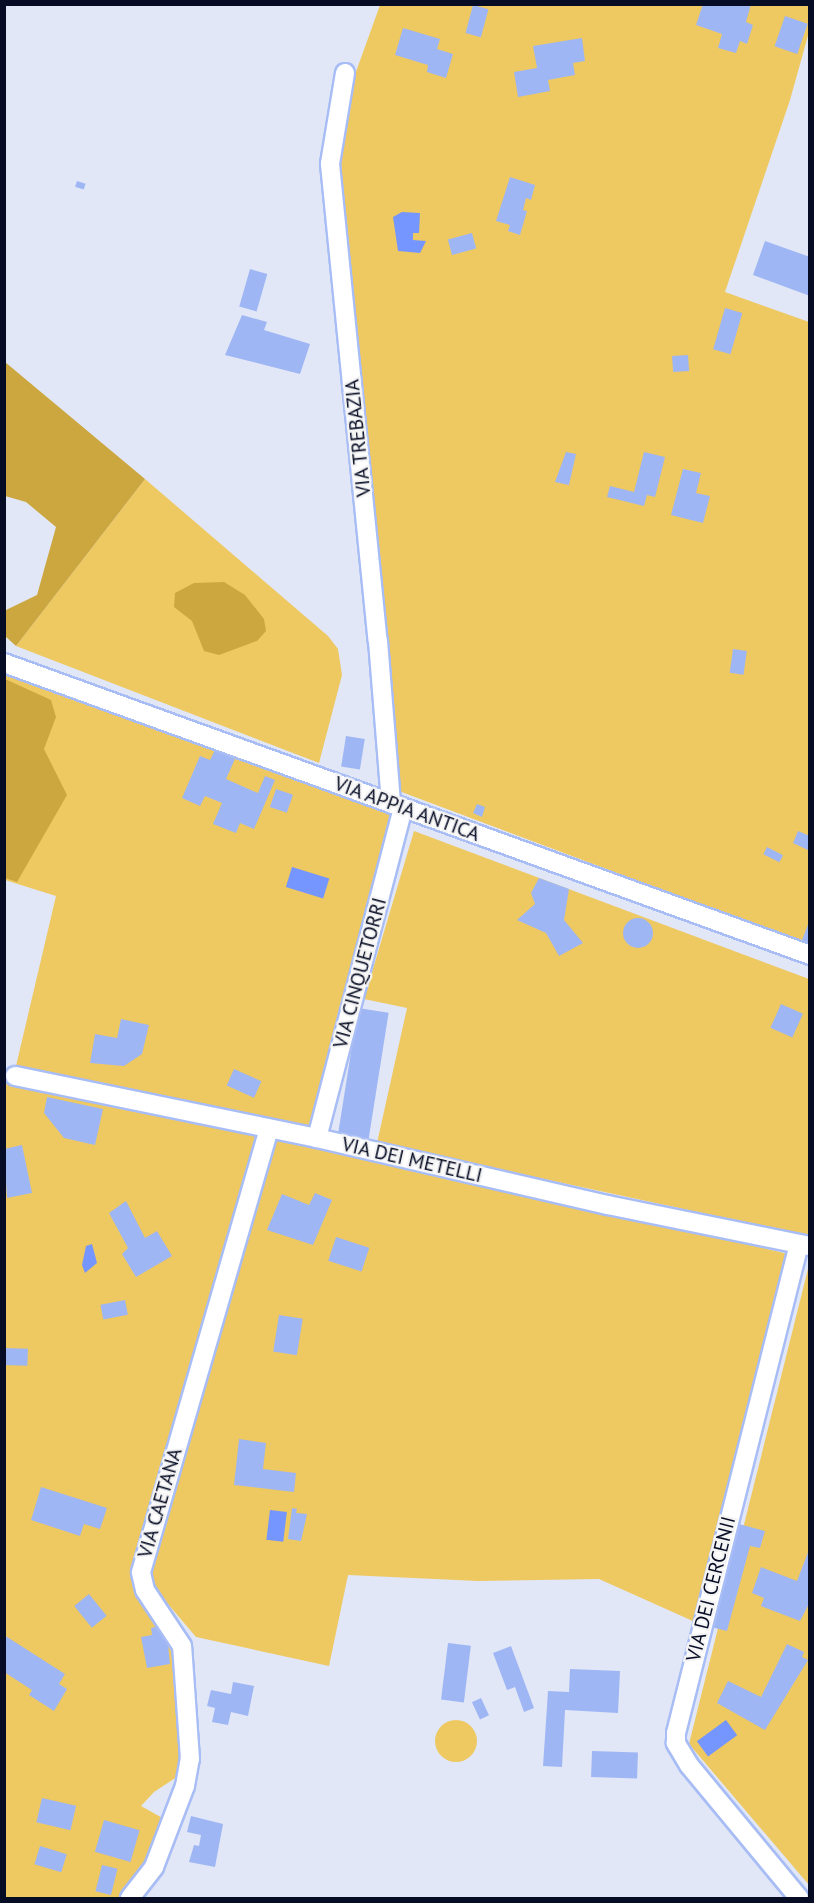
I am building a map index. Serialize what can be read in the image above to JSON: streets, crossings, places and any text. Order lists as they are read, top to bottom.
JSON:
{
  "streets": {
    "street": [
      "VIA TREBAZIA",
      "VIA APPIA ANTICA",
      "VIA CINQUETORRI",
      "VIA DEI METELLI",
      "VIA CAETANA",
      "VIA DEI CERCENII"
    ]
  },
  "crossings": [
    ["VIA TREBAZIA", "VIA APPIA ANTICA"],
    ["VIA TREBAZIA", "VIA CINQUETORRI"],
    ["VIA APPIA ANTICA", "VIA CINQUETORRI"],
    ["VIA CINQUETORRI", "VIA DEI METELLI"],
    ["VIA DEI METELLI", "VIA CAETANA"],
    ["VIA DEI METELLI", "VIA DEI CERCENII"]
  ]
}
